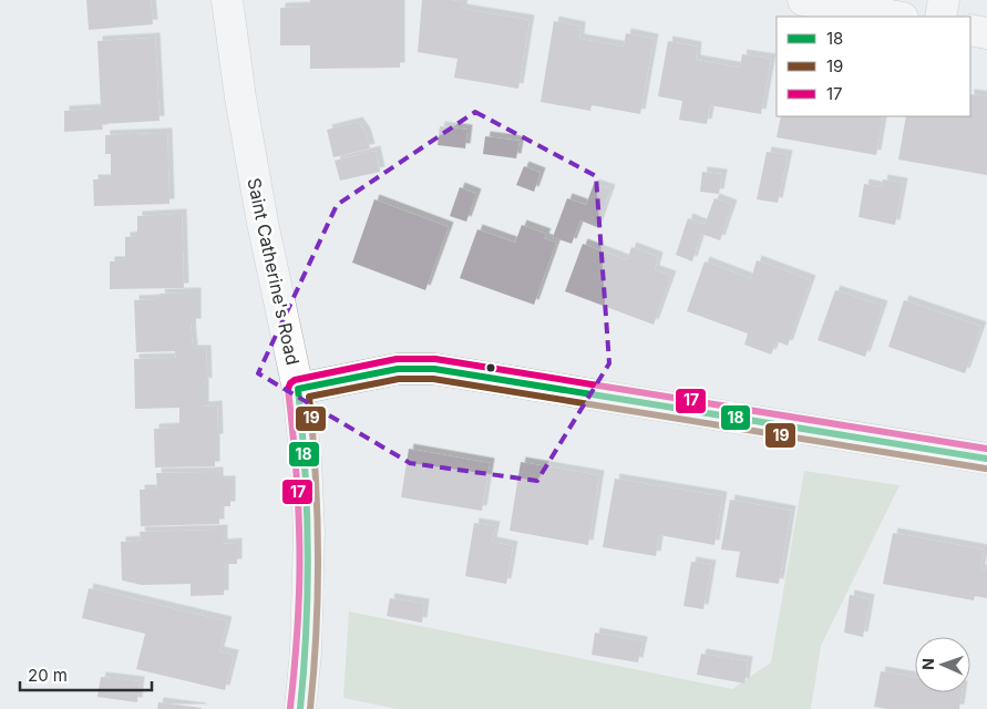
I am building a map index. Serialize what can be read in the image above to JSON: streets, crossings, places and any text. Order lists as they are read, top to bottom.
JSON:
{
  "streets": {
    "street": ["Saint Catherine's Road"]
  },
  "lines": ["transit line 17", "transit line 18", "transit line 19"],
  "legend": ["18", "19", "17"],
  "scale_bar": "20 m",
  "north": "left"
}
